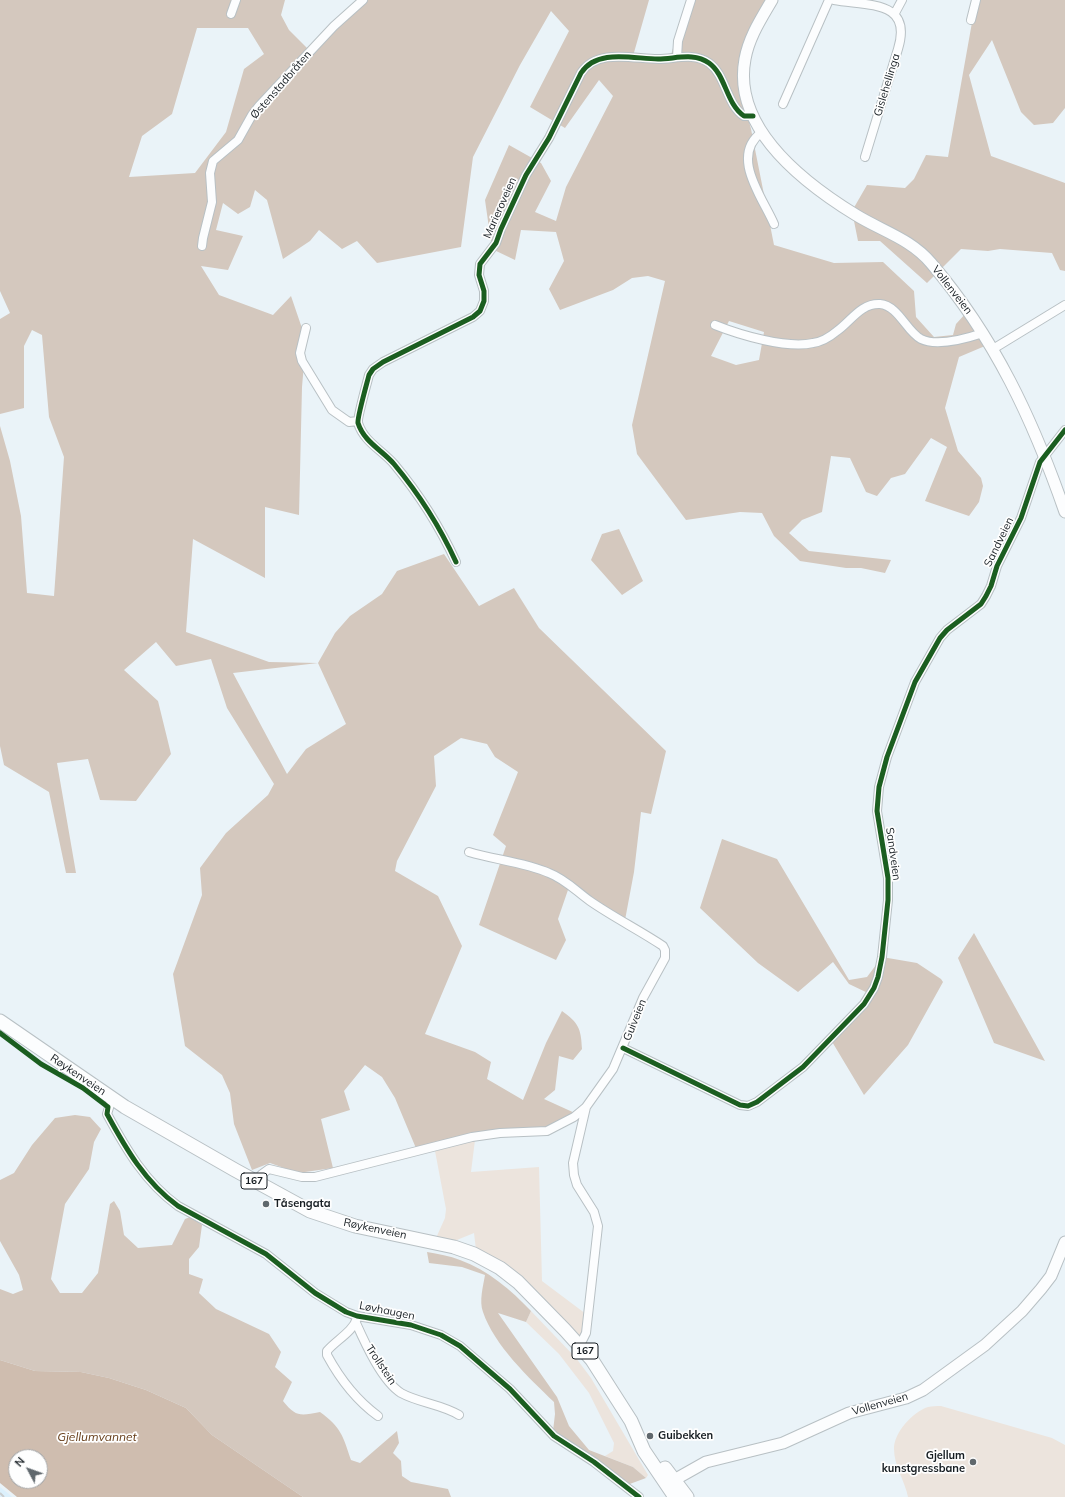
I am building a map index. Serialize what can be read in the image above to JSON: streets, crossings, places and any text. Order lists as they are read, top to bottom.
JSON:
{
  "streets": {
    "main road": ["Vollenveien", "Røykenveien", "167"],
    "street": [
      "Østenstadbråten",
      "Gislehellinga",
      "Marieroveien",
      "Sandveien",
      "Guiveien",
      "Løvhaugen",
      "Trollstein"
    ]
  },
  "crossings": [
    ["Marieroveien", "Vollenveien"],
    ["Vollenveien", "Sandveien"],
    ["Vollenveien", "Røykenveien"],
    ["Sandveien", "Guiveien"],
    ["Guiveien", "Røykenveien"],
    ["Røykenveien", "Løvhaugen"],
    ["Løvhaugen", "Trollstein"]
  ],
  "water": ["Gjellumvannet"],
  "places": ["Tåsengata", "Guibekken", "Gjellum kunstgressbane"],
  "north": "top left"
}
